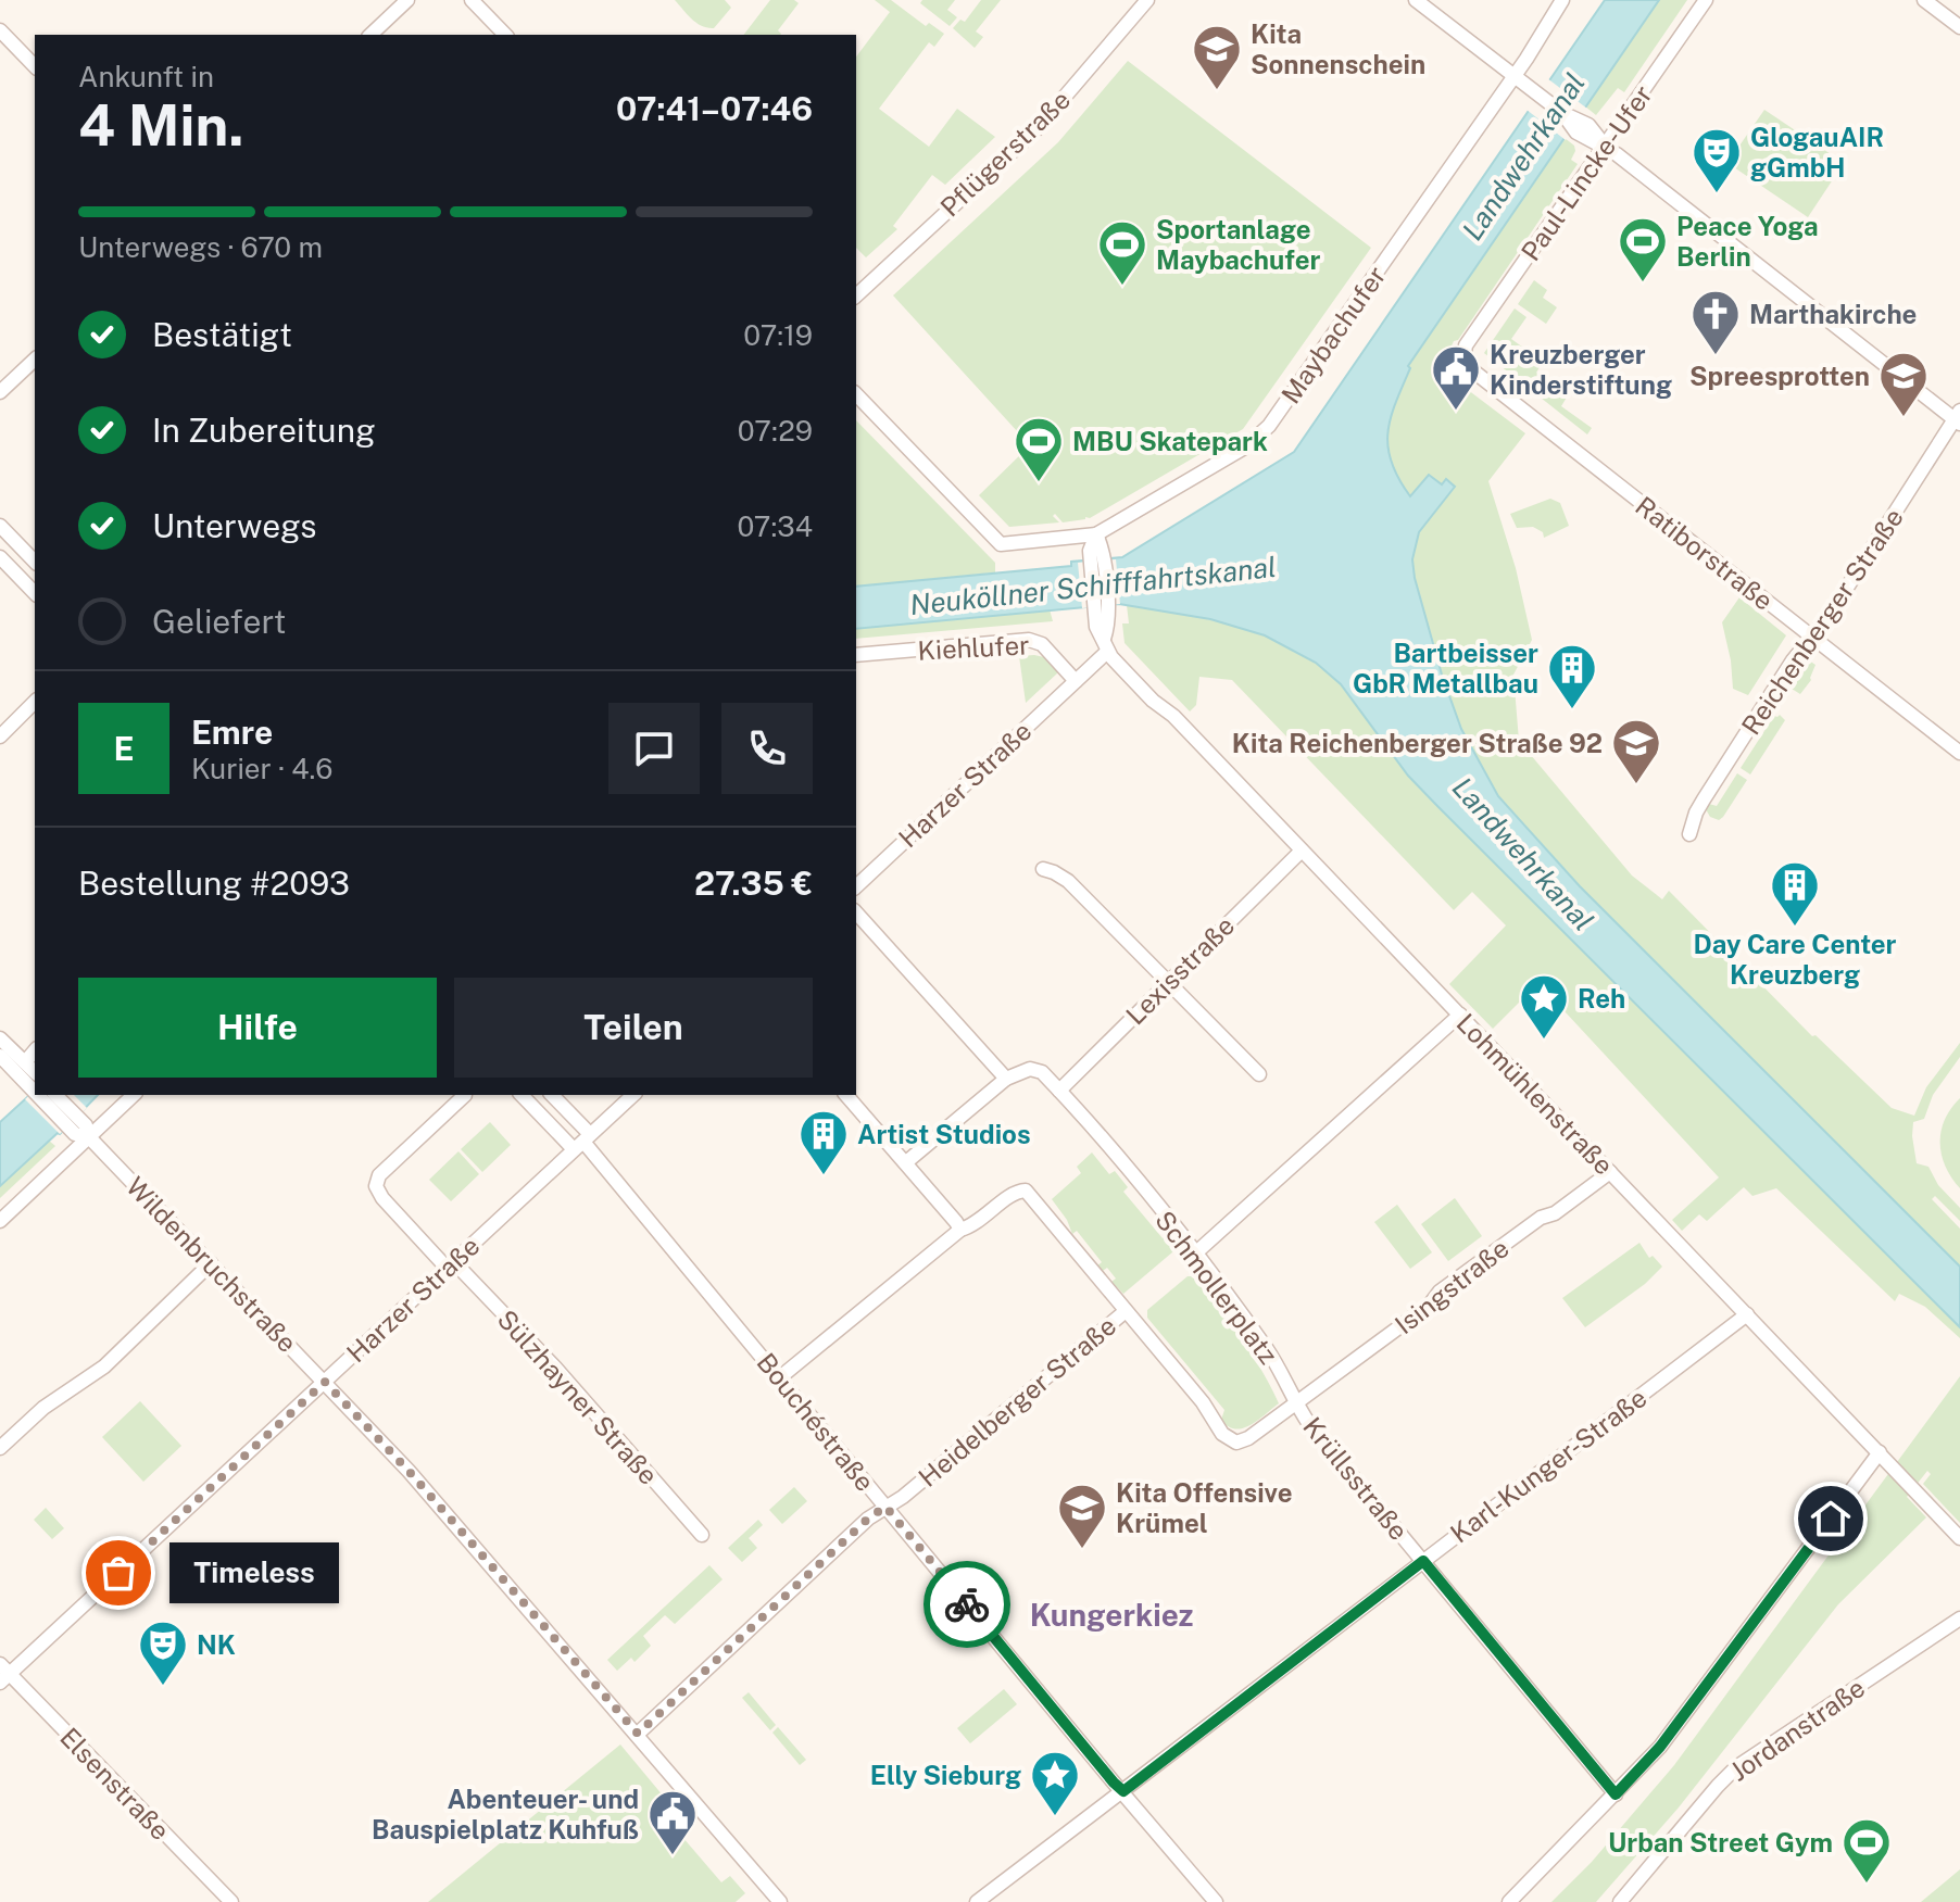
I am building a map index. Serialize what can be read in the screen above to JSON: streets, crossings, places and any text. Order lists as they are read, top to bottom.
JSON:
{
  "streets": {
    "street": [
      "Pflügerstraße",
      "Paul-Lincke-Ufer",
      "Maybachufer",
      "Ratiborstraße",
      "Reichenberger Straße",
      "Kiehlufer",
      "Harzer Straße",
      "Lexisstraße",
      "Lohmühlenstraße",
      "Wildenbruchstraße",
      "Isingstraße",
      "Schmollerplatz",
      "Sülzhayner Straße",
      "Heidelberger Straße",
      "Bouchéstraße",
      "Karl-Kunger-Straße",
      "Krüllsstraße",
      "Jordanstraße",
      "Elsenstraße"
    ]
  },
  "crossings": [
    ["Paul-Lincke-Ufer", "Ratiborstraße"],
    ["Ratiborstraße", "Reichenberger Straße"],
    ["Kiehlufer", "Harzer Straße"],
    ["Harzer Straße", "Lohmühlenstraße"],
    ["Harzer Straße", "Wildenbruchstraße"],
    ["Harzer Straße", "Sülzhayner Straße"],
    ["Harzer Straße", "Bouchéstraße"],
    ["Harzer Straße", "Elsenstraße"],
    ["Lexisstraße", "Lohmühlenstraße"],
    ["Lexisstraße", "Schmollerplatz"],
    ["Lohmühlenstraße", "Isingstraße"],
    ["Lohmühlenstraße", "Karl-Kunger-Straße"],
    ["Wildenbruchstraße", "Heidelberger Straße"],
    ["Isingstraße", "Schmollerplatz"],
    ["Isingstraße", "Krüllsstraße"],
    ["Schmollerplatz", "Krüllsstraße"],
    ["Heidelberger Straße", "Bouchéstraße"],
    ["Bouchéstraße", "Karl-Kunger-Straße"],
    ["Karl-Kunger-Straße", "Krüllsstraße"]
  ],
  "districts": ["Kungerkiez"],
  "water": ["Landwehrkanal", "Neuköllner Schifffahrtskanal"],
  "places": {
    "school or university": [
      "Kita Sonnenschein",
      "Spreesprotten",
      "Kita Reichenberger Straße 92",
      "Kita Offensive Krümel"
    ],
    "theatre": ["GlogauAIR gGmbH", "NK"],
    "sports": [
      "Peace Yoga Berlin",
      "Sportanlage Maybachufer",
      "MBU Skatepark",
      "Urban Street Gym"
    ],
    "church": ["Marthakirche"],
    "public building": ["Kreuzberger Kinderstiftung", "Abenteuer- und Bauspielplatz Kuhfuß"],
    "building": ["Bartbeisser GbR Metallbau", "Day Care Center Kreuzberg", "Artist Studios"],
    "place": ["Reh", "Elly Sieburg"],
    "other": ["Timeless"]
  },
  "page": {
    "heading": ["4 Min.", "Ankunft in", "07:41–07:46"],
    "panel": [
      "Emre",
      "Kurier · 4.6",
      "Bestellung #2093",
      "27.35 €"
    ],
    "bar": "Unterwegs · 670 m",
    "list": [
      ["Bestätigt", "07:19"],
      ["In Zubereitung", "07:29"],
      ["Unterwegs", "07:34"],
      "Geliefert"
    ],
    "round": "E",
    "buttons": ["Hilfe", "Teilen"],
    "bubble": "Timeless"
  }
}
